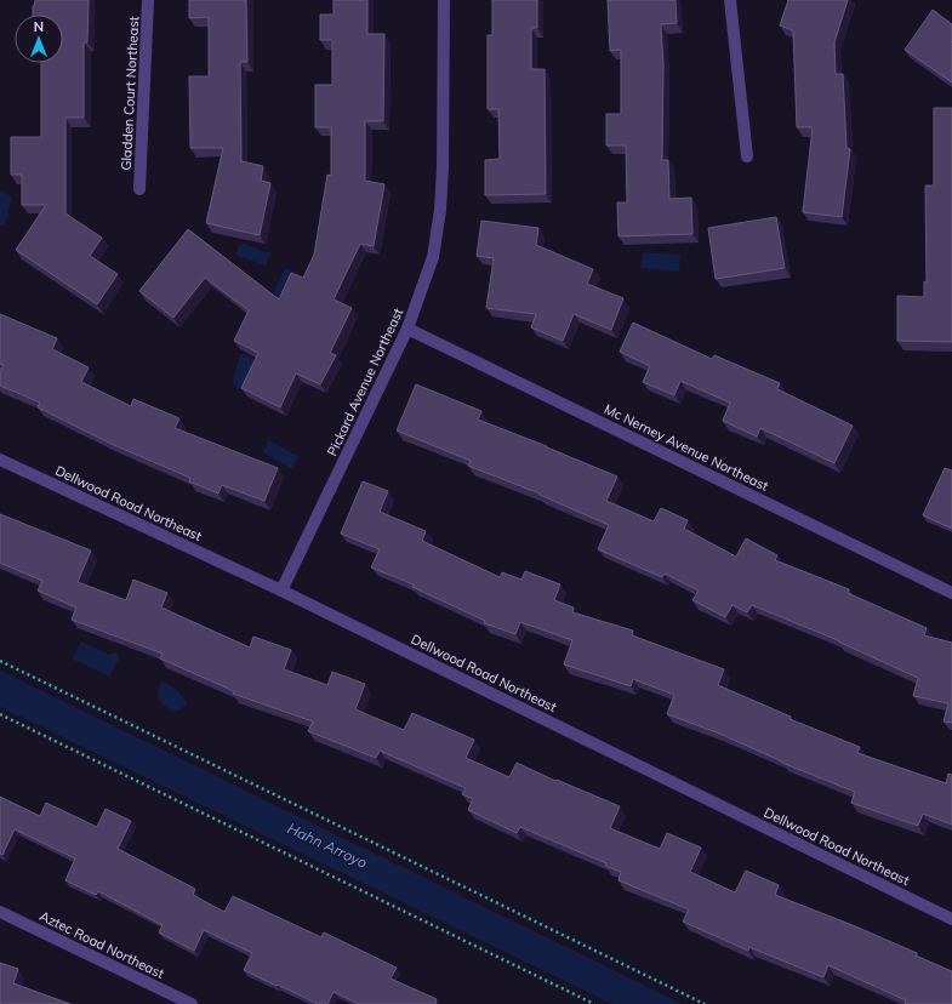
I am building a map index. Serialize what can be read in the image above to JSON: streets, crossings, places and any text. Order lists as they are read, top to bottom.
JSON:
{
  "streets": {
    "street": [
      "Gladden Court Northeast",
      "Pickard Avenue Northeast",
      "Mc Nerney Avenue Northeast",
      "Dellwood Road Northeast",
      "Aztec Road Northeast"
    ]
  },
  "crossings": [
    ["Pickard Avenue Northeast", "Mc Nerney Avenue Northeast"],
    ["Pickard Avenue Northeast", "Dellwood Road Northeast"]
  ],
  "water": ["Hahn Arroyo"],
  "north": "top"
}
